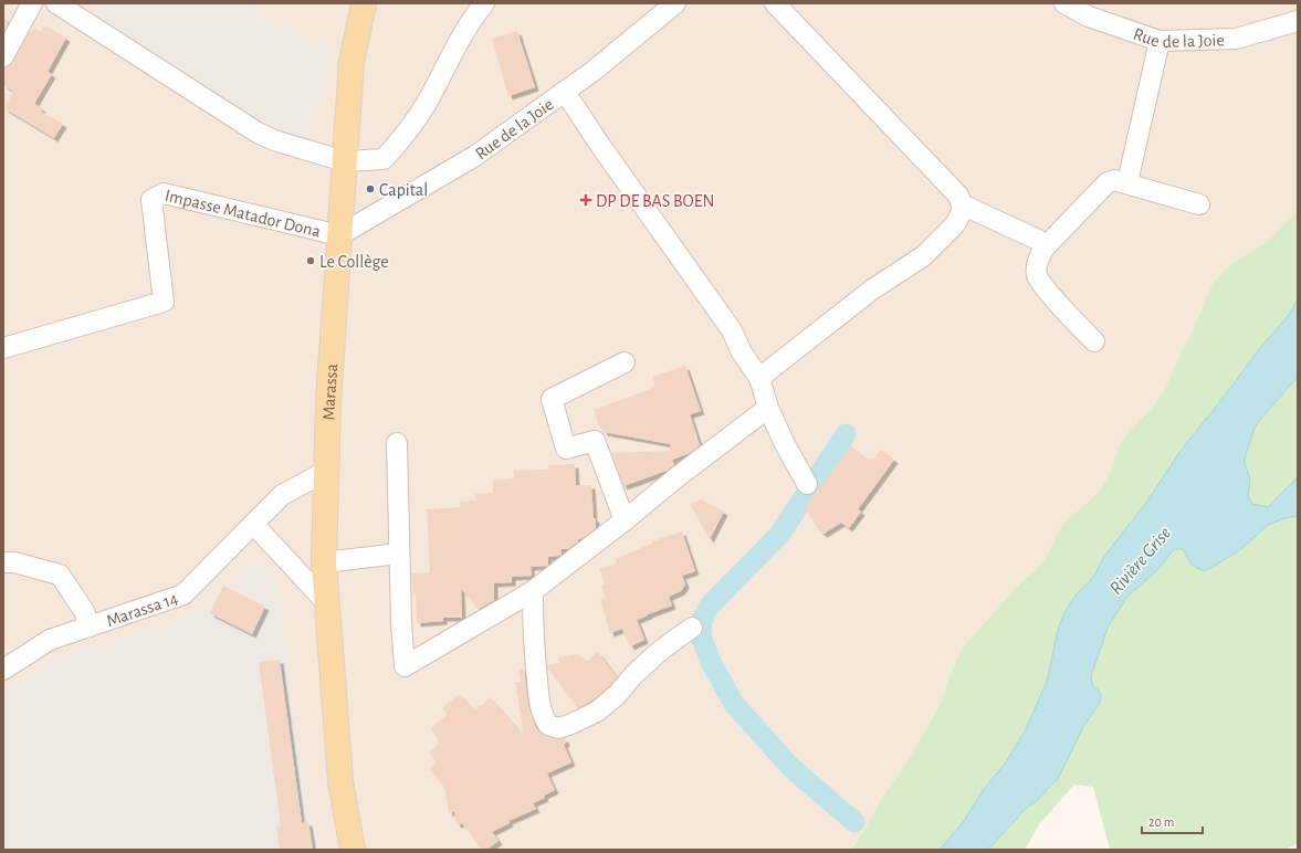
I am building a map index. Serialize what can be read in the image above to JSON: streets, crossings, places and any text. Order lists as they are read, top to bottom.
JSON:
{
  "streets": {
    "main road": ["Marassa"],
    "street": ["Rue de la Joie", "Impasse Matador Dona", "Marassa 14"]
  },
  "crossings": [
    ["Rue de la Joie", "Impasse Matador Dona"],
    ["Rue de la Joie", "Marassa"],
    ["Impasse Matador Dona", "Marassa"],
    ["Marassa", "Marassa 14"]
  ],
  "water": ["Rivière Grise"],
  "places": {
    "other": ["Capital", "Le Collège"],
    "health": ["DP DE BAS BOEN"]
  },
  "scale_bar": "20 m"
}
